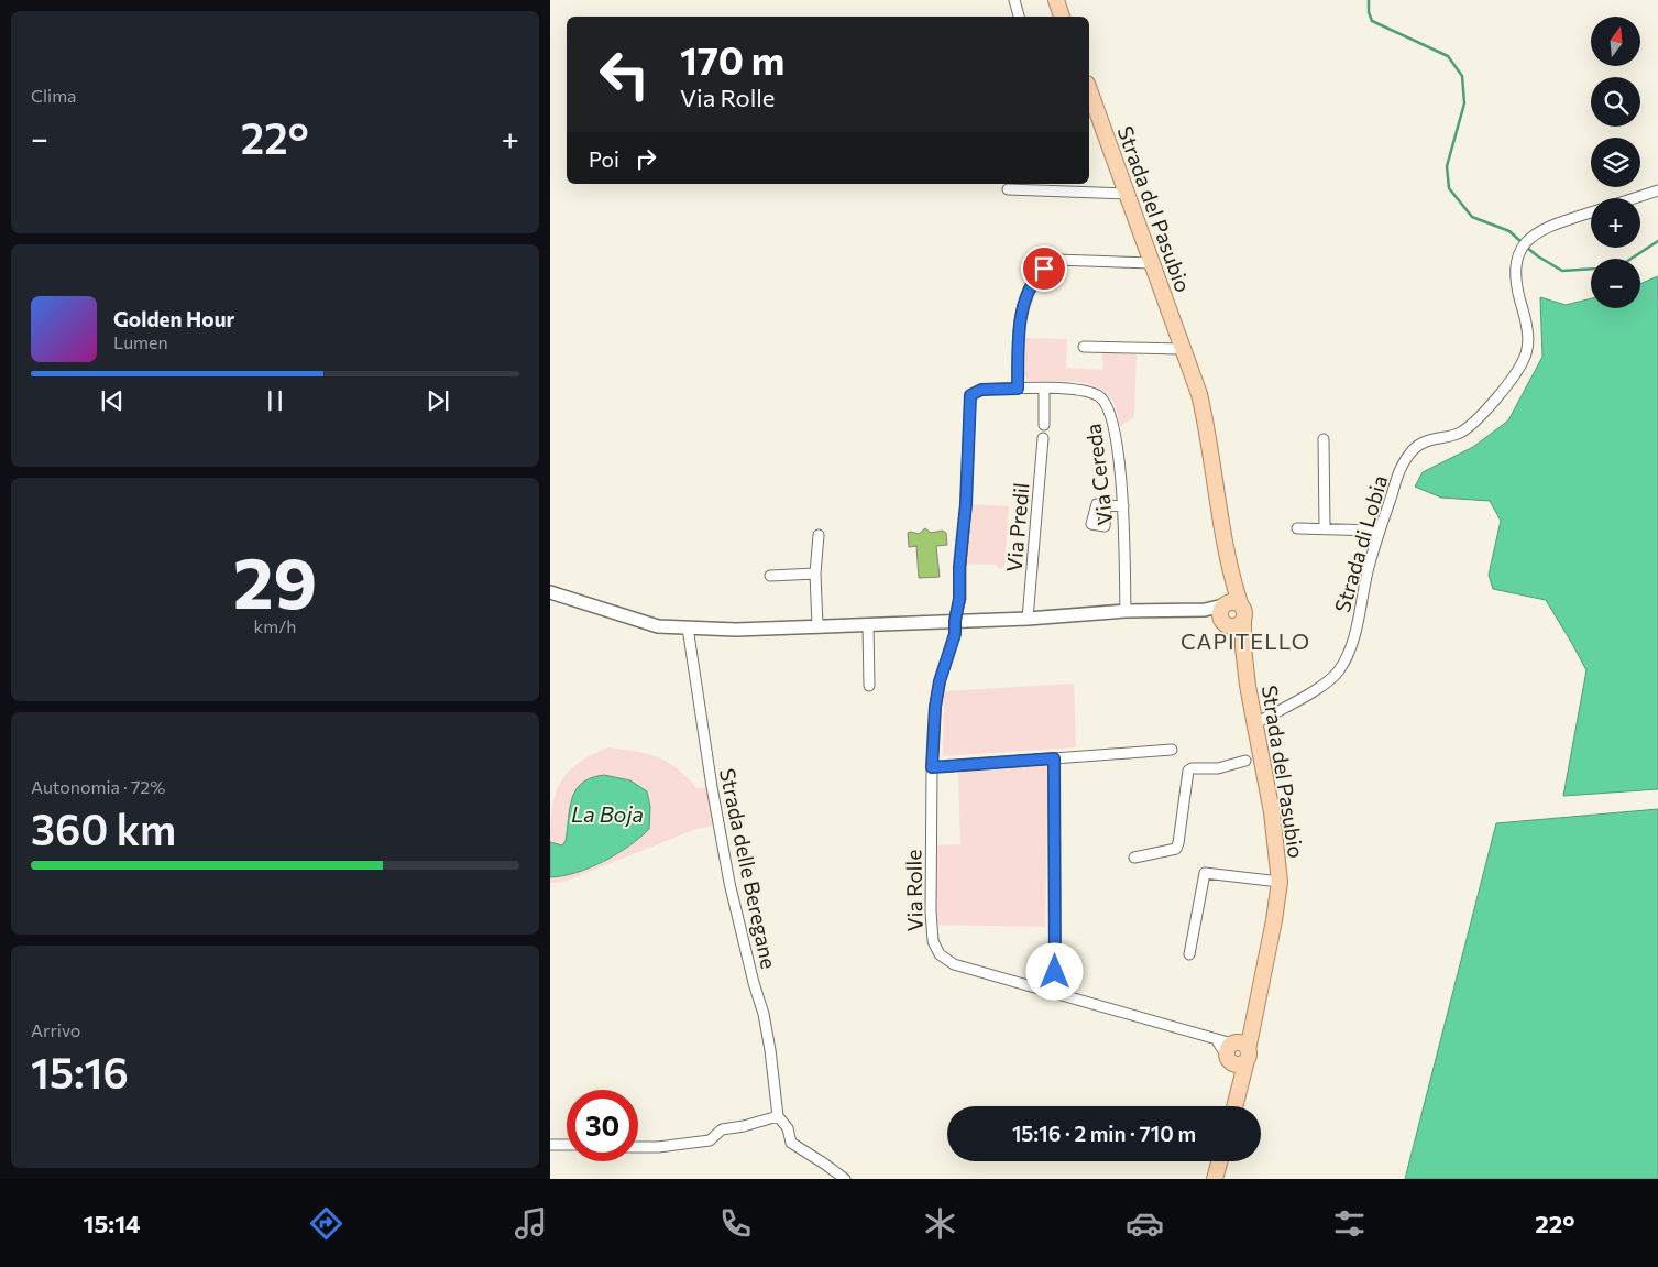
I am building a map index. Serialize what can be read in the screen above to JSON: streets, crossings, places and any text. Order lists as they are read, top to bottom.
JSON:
{
  "streets": {
    "main road": ["Strada del Pasubio"],
    "street": [
      "Via Cereda",
      "Via Predil",
      "Strada di Lobia",
      "Strada delle Beregane",
      "Via Rolle"
    ]
  },
  "crossings": [
    ["Strada del Pasubio", "Strada di Lobia"],
    ["Strada del Pasubio", "Via Rolle"],
    ["Via Cereda", "Via Rolle"]
  ],
  "districts": ["CAPITELLO"],
  "water": ["La Boja"],
  "north": "top",
  "page": {
    "tile": [
      "Clima",
      ["29", "km/h"],
      ["Autonomia · 72%", "360 km"],
      ["Arrivo", "15:16"]
    ],
    "map_buttons": ["+", "−"],
    "turn": ["170 m", "Via Rolle"],
    "heat": ["−", "22°", "+"],
    "then": "Poi",
    "song": ["Golden Hour", "Lumen"],
    "limit": "30",
    "trip": "15:16 · 2 min · 710 m",
    "tabs": ["15:14", "22°"]
  }
}
